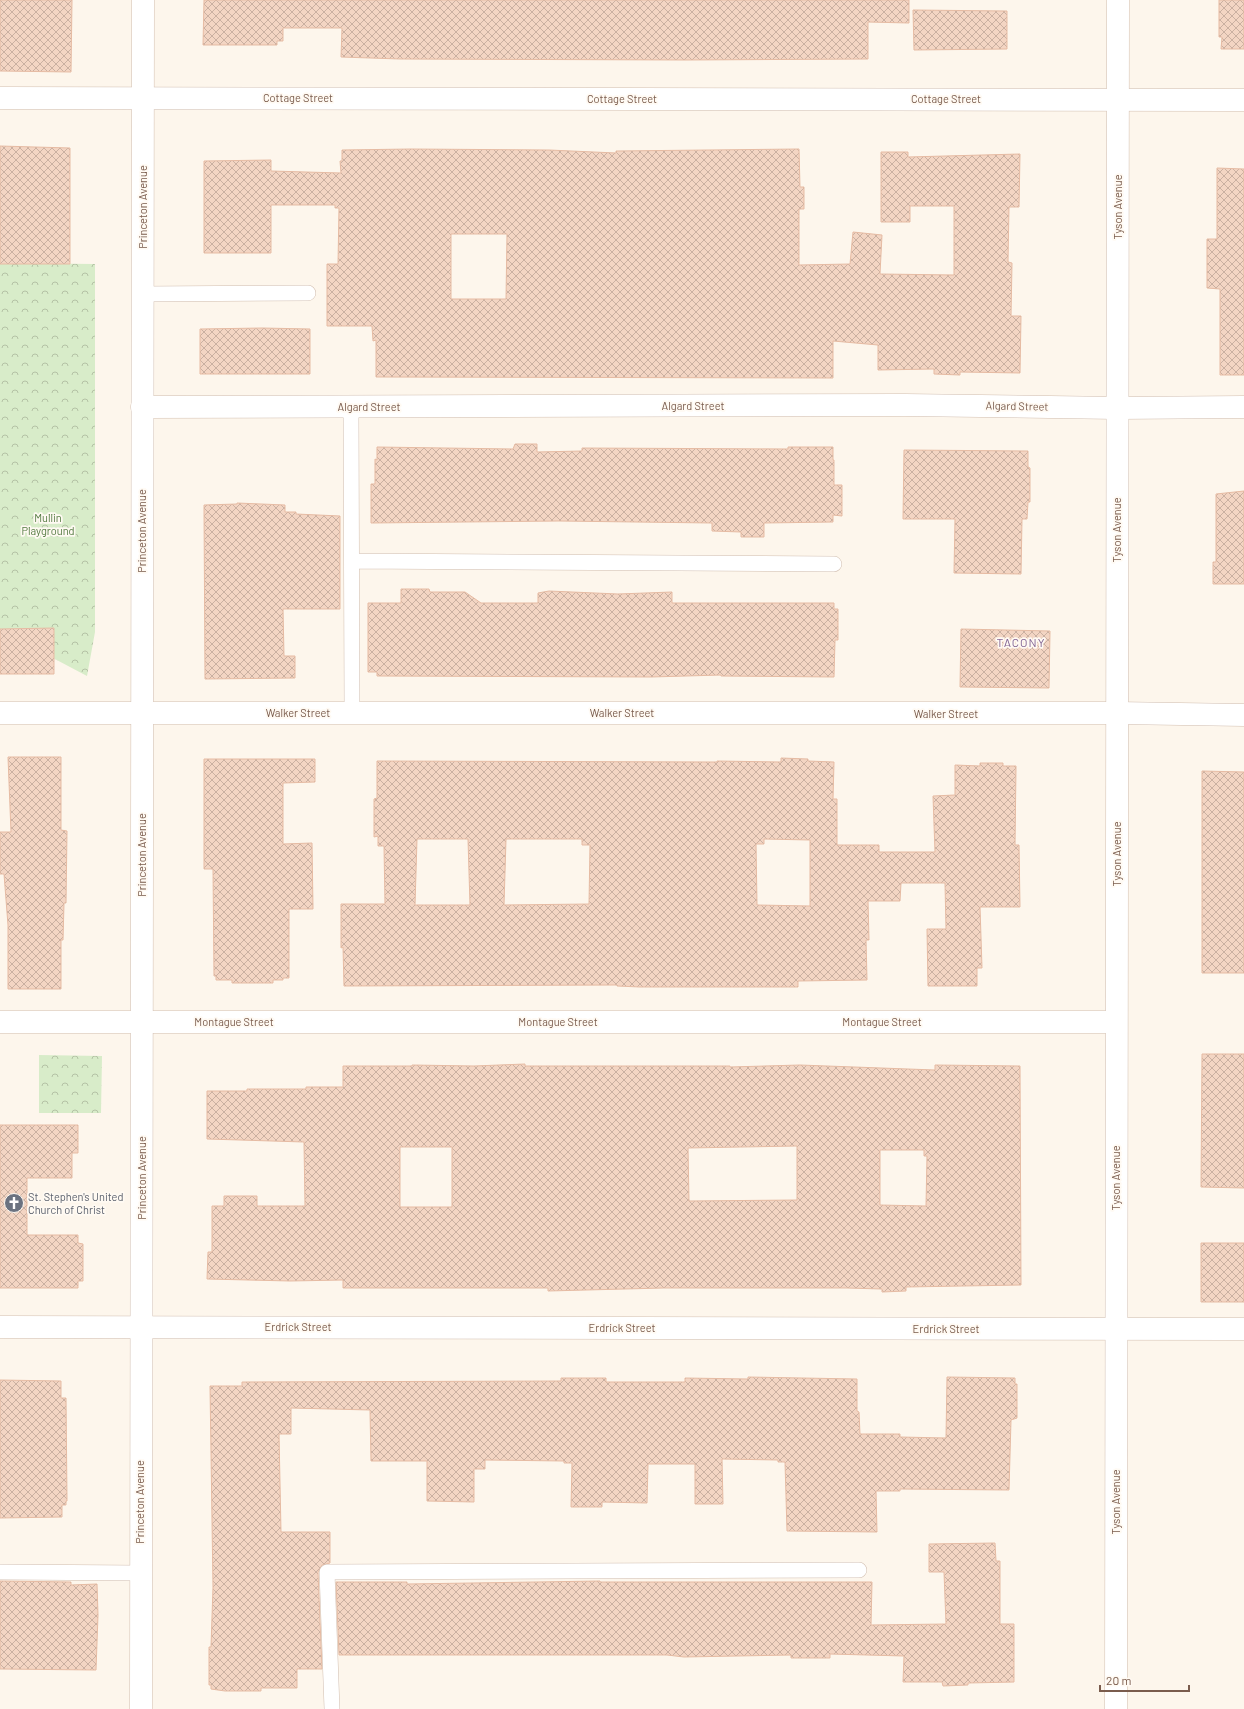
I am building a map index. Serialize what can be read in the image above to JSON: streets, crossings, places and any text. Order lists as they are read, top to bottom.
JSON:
{
  "streets": {
    "street": [
      "Cottage Street",
      "Princeton Avenue",
      "Tyson Avenue",
      "Algard Street",
      "Walker Street",
      "Montague Street",
      "Erdrick Street"
    ]
  },
  "crossings": [
    ["Cottage Street", "Princeton Avenue"],
    ["Cottage Street", "Tyson Avenue"],
    ["Princeton Avenue", "Algard Street"],
    ["Princeton Avenue", "Walker Street"],
    ["Princeton Avenue", "Montague Street"],
    ["Princeton Avenue", "Erdrick Street"],
    ["Tyson Avenue", "Algard Street"],
    ["Tyson Avenue", "Walker Street"],
    ["Tyson Avenue", "Montague Street"],
    ["Tyson Avenue", "Erdrick Street"]
  ],
  "districts": ["TACONY"],
  "parks": ["Mullin Playground"],
  "places": {
    "church": ["St. Stephen's United Church of Christ"]
  },
  "scale_bar": "20 m"
}
